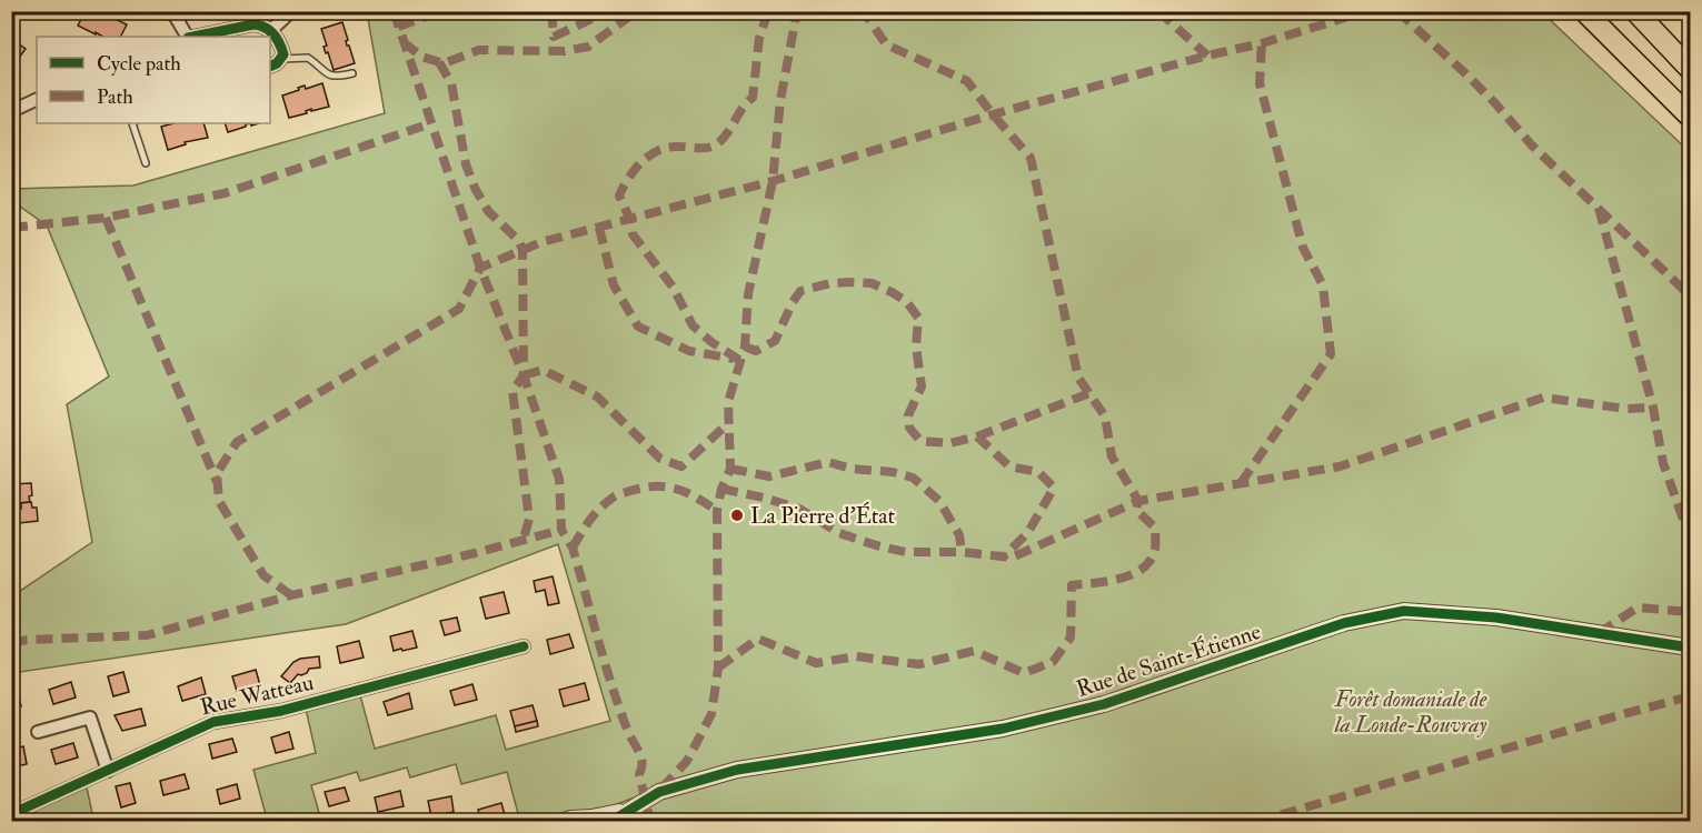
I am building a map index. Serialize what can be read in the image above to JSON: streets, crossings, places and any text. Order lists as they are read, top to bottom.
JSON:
{
  "streets": {
    "street": ["Rue de Saint-Étienne", "Rue Watteau"]
  },
  "parks": ["Forêt domaniale de la Londe-Rouvray"],
  "places": ["La Pierre d'État"],
  "legend": ["Cycle path", "Path"]
}
